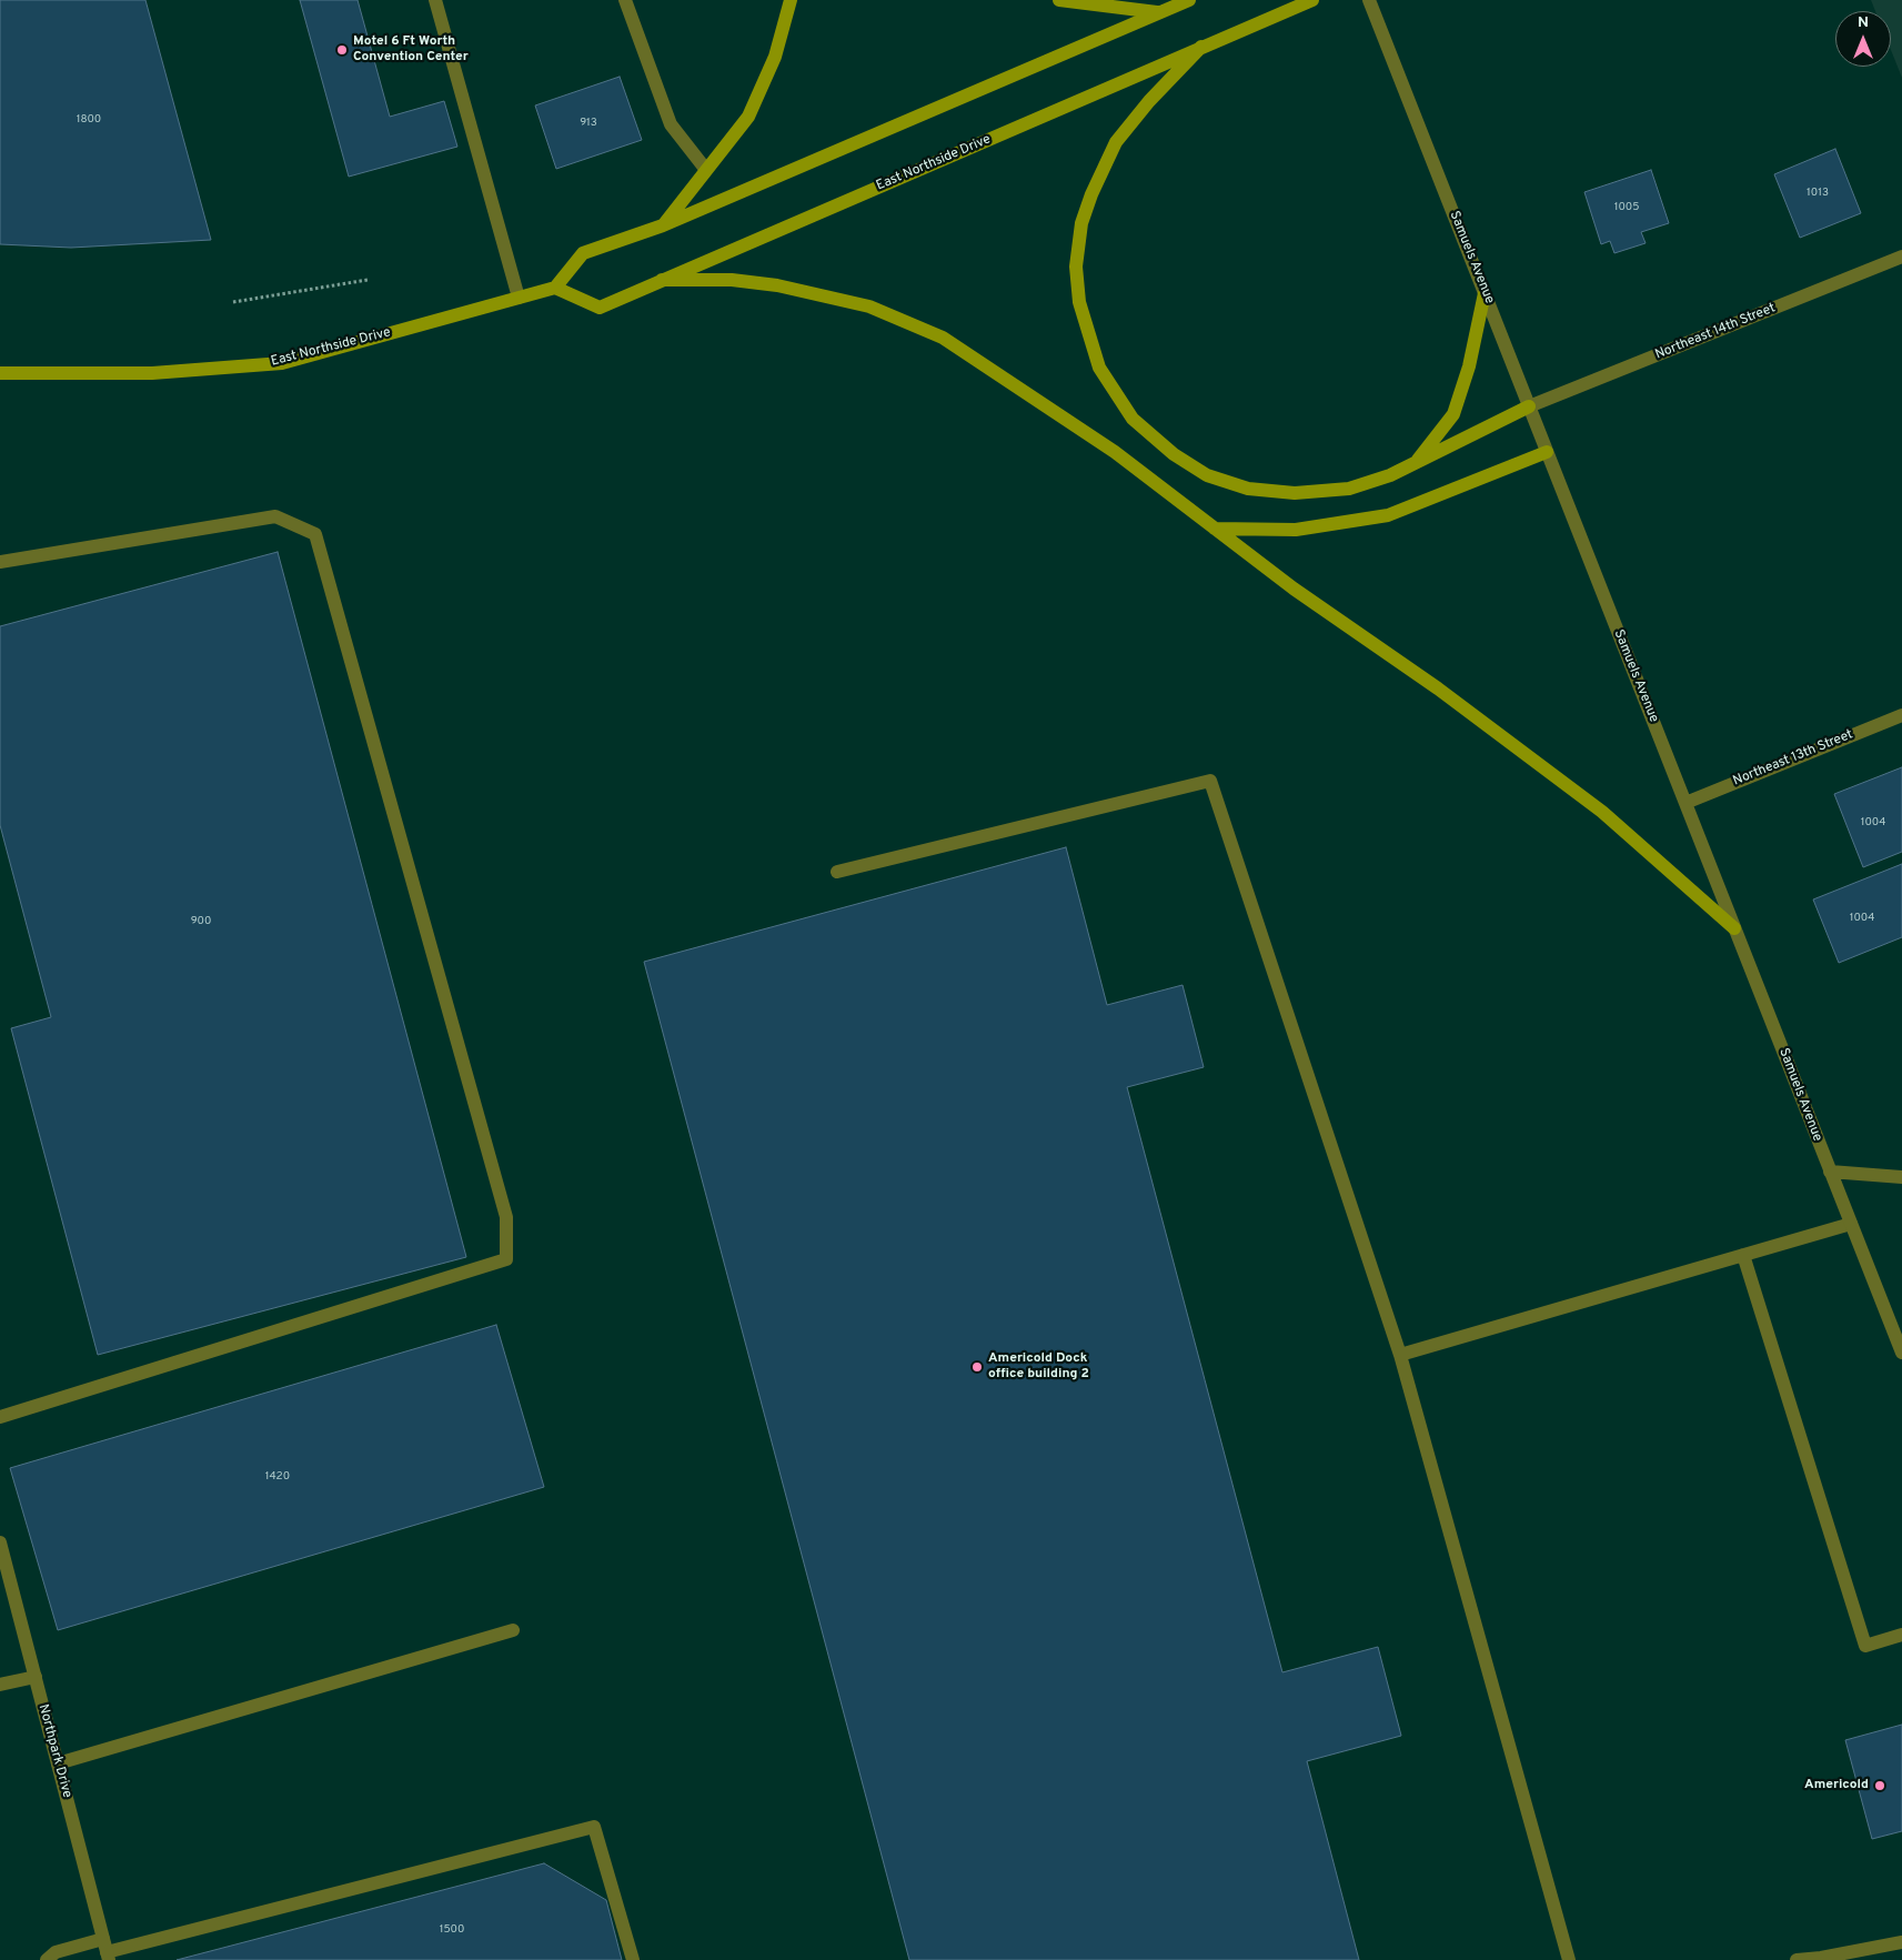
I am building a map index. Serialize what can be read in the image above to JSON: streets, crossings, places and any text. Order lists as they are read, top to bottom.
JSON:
{
  "streets": {
    "street": [
      "East Northside Drive",
      "Samuels Avenue",
      "Northeast 14th Street",
      "Northeast 13th Street",
      "Northpark Drive"
    ]
  },
  "crossings": [
    ["Samuels Avenue", "Northeast 14th Street"],
    ["Samuels Avenue", "Northeast 13th Street"]
  ],
  "places": ["Motel 6 Ft Worth Convention Center", "Americold Dock office building 2", "Americold"],
  "house_numbers": [
    "1800",
    "913",
    "1013",
    "1005",
    "1004",
    "1004",
    "900",
    "1420",
    "1500"
  ],
  "north": "top"
}
